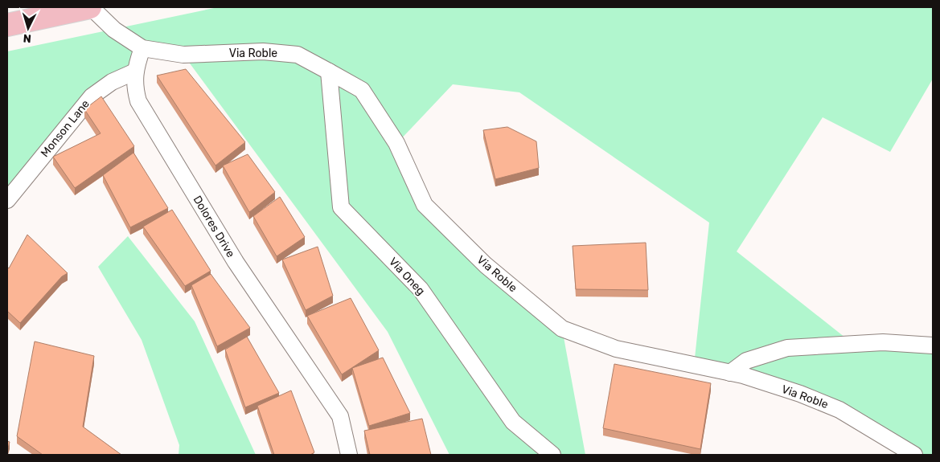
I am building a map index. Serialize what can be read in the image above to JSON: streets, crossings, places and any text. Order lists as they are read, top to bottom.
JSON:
{
  "streets": {
    "street": [
      "Via Roble",
      "Monson Lane",
      "Dolores Drive",
      "Via Oneg"
    ]
  },
  "crossings": [
    ["Via Roble", "Dolores Drive"],
    ["Via Roble", "Via Oneg"],
    ["Monson Lane", "Dolores Drive"]
  ],
  "north": "bottom"
}
